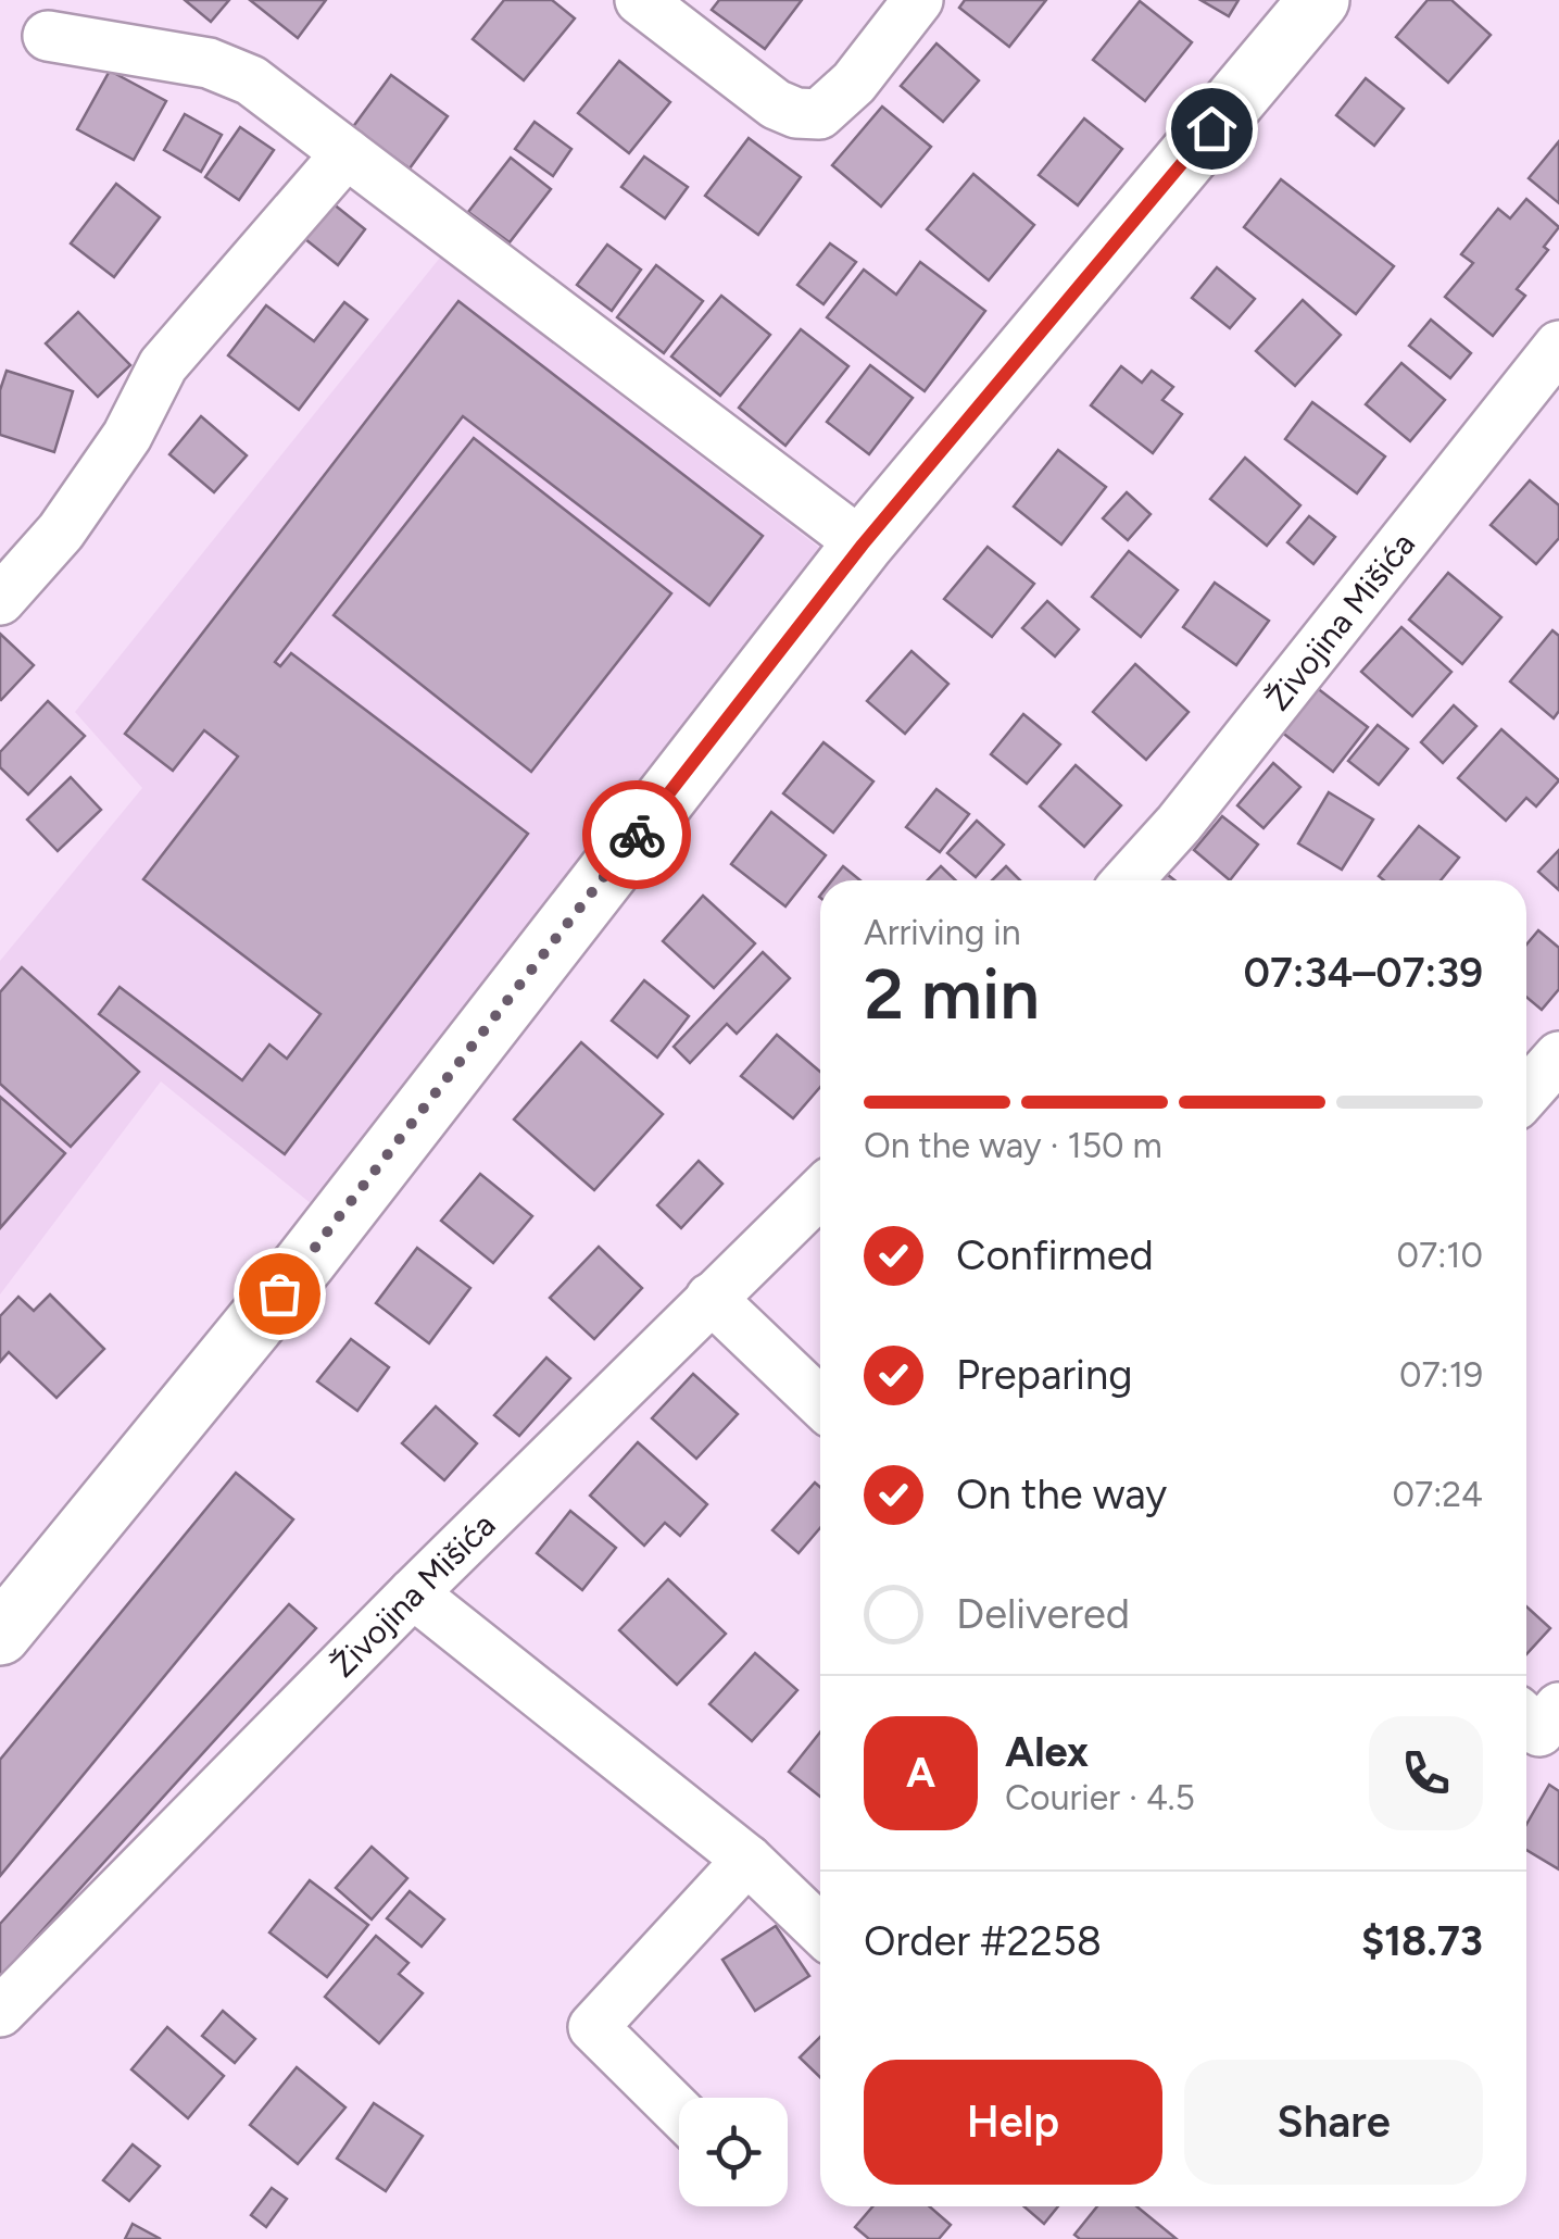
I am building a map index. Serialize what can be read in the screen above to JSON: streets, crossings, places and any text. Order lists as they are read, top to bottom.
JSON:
{
  "streets": {
    "street": ["Živojina Mišića"]
  },
  "page": {
    "heading": ["2 min", "Arriving in", "07:34–07:39"],
    "panel": [
      "Alex",
      "Courier · 4.5",
      "Order #2258",
      "$18.73"
    ],
    "bar": "On the way · 150 m",
    "list": [
      ["Confirmed", "07:10"],
      ["Preparing", "07:19"],
      ["On the way", "07:24"],
      "Delivered"
    ],
    "round": "A",
    "buttons": ["Help", "Share"]
  }
}
